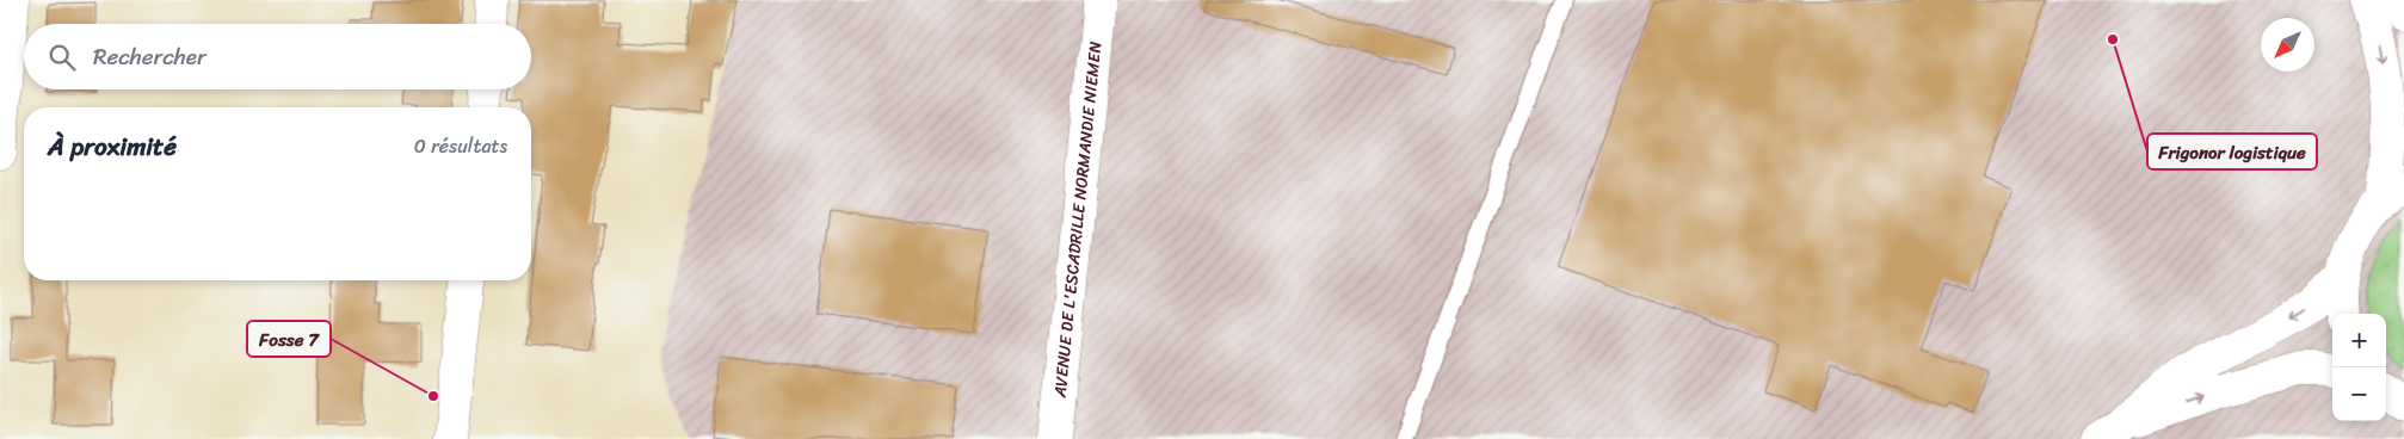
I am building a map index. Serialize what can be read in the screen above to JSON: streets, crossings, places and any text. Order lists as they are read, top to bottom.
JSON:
{
  "streets": {
    "main road": ["AVENUE DE L'ESCADRILLE NORMANDIE NIEMEN"]
  },
  "places": ["Frigonor logistique", "Fosse 7"],
  "north": "bottom left",
  "page": {
    "search": "Rechercher",
    "heading": ["À proximité", "0 résultats"],
    "map_buttons": ["+", "−"]
  }
}
